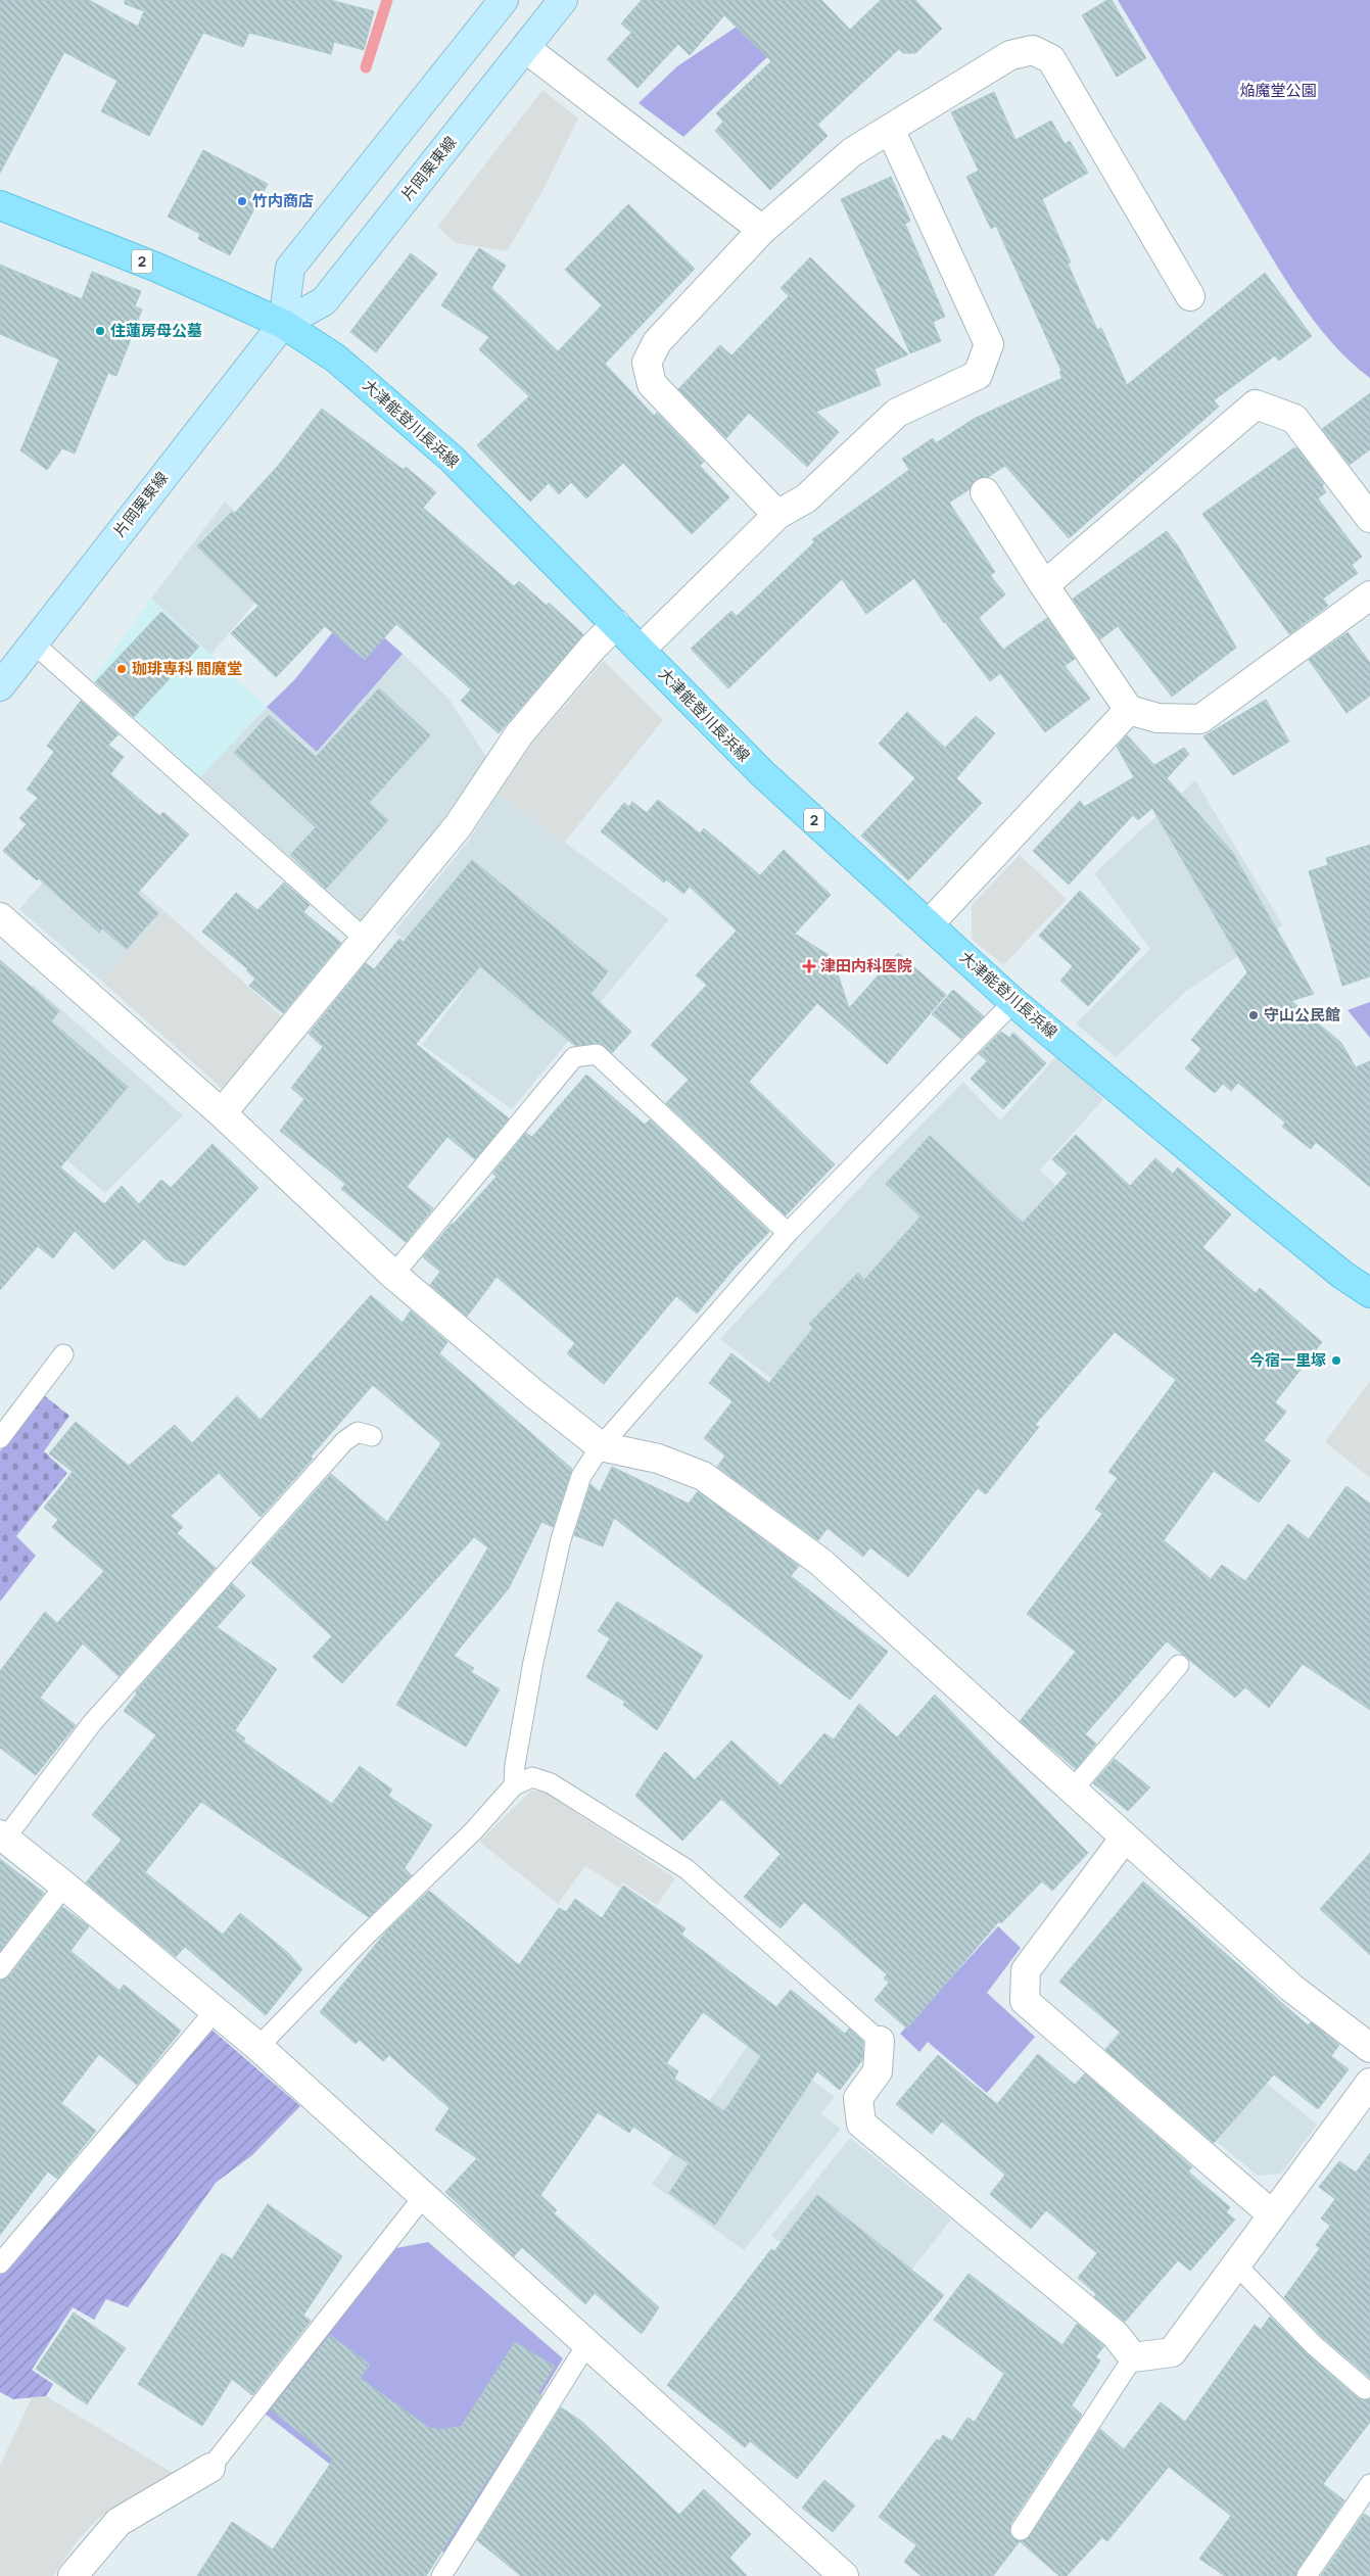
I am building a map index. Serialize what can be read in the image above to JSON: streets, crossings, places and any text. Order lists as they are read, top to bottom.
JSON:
{
  "streets": {
    "main road": ["片岡栗東線", "2", "大津能登川長浜線"]
  },
  "crossings": [
    ["片岡栗東線", "大津能登川長浜線"]
  ],
  "parks": ["焔魔堂公園"],
  "places": {
    "other": [
      "竹内商店",
      "住蓮房母公墓",
      "珈琲専科 閻魔堂",
      "守山公民館",
      "今宿一里塚"
    ],
    "health": ["津田内科医院"]
  }
}
